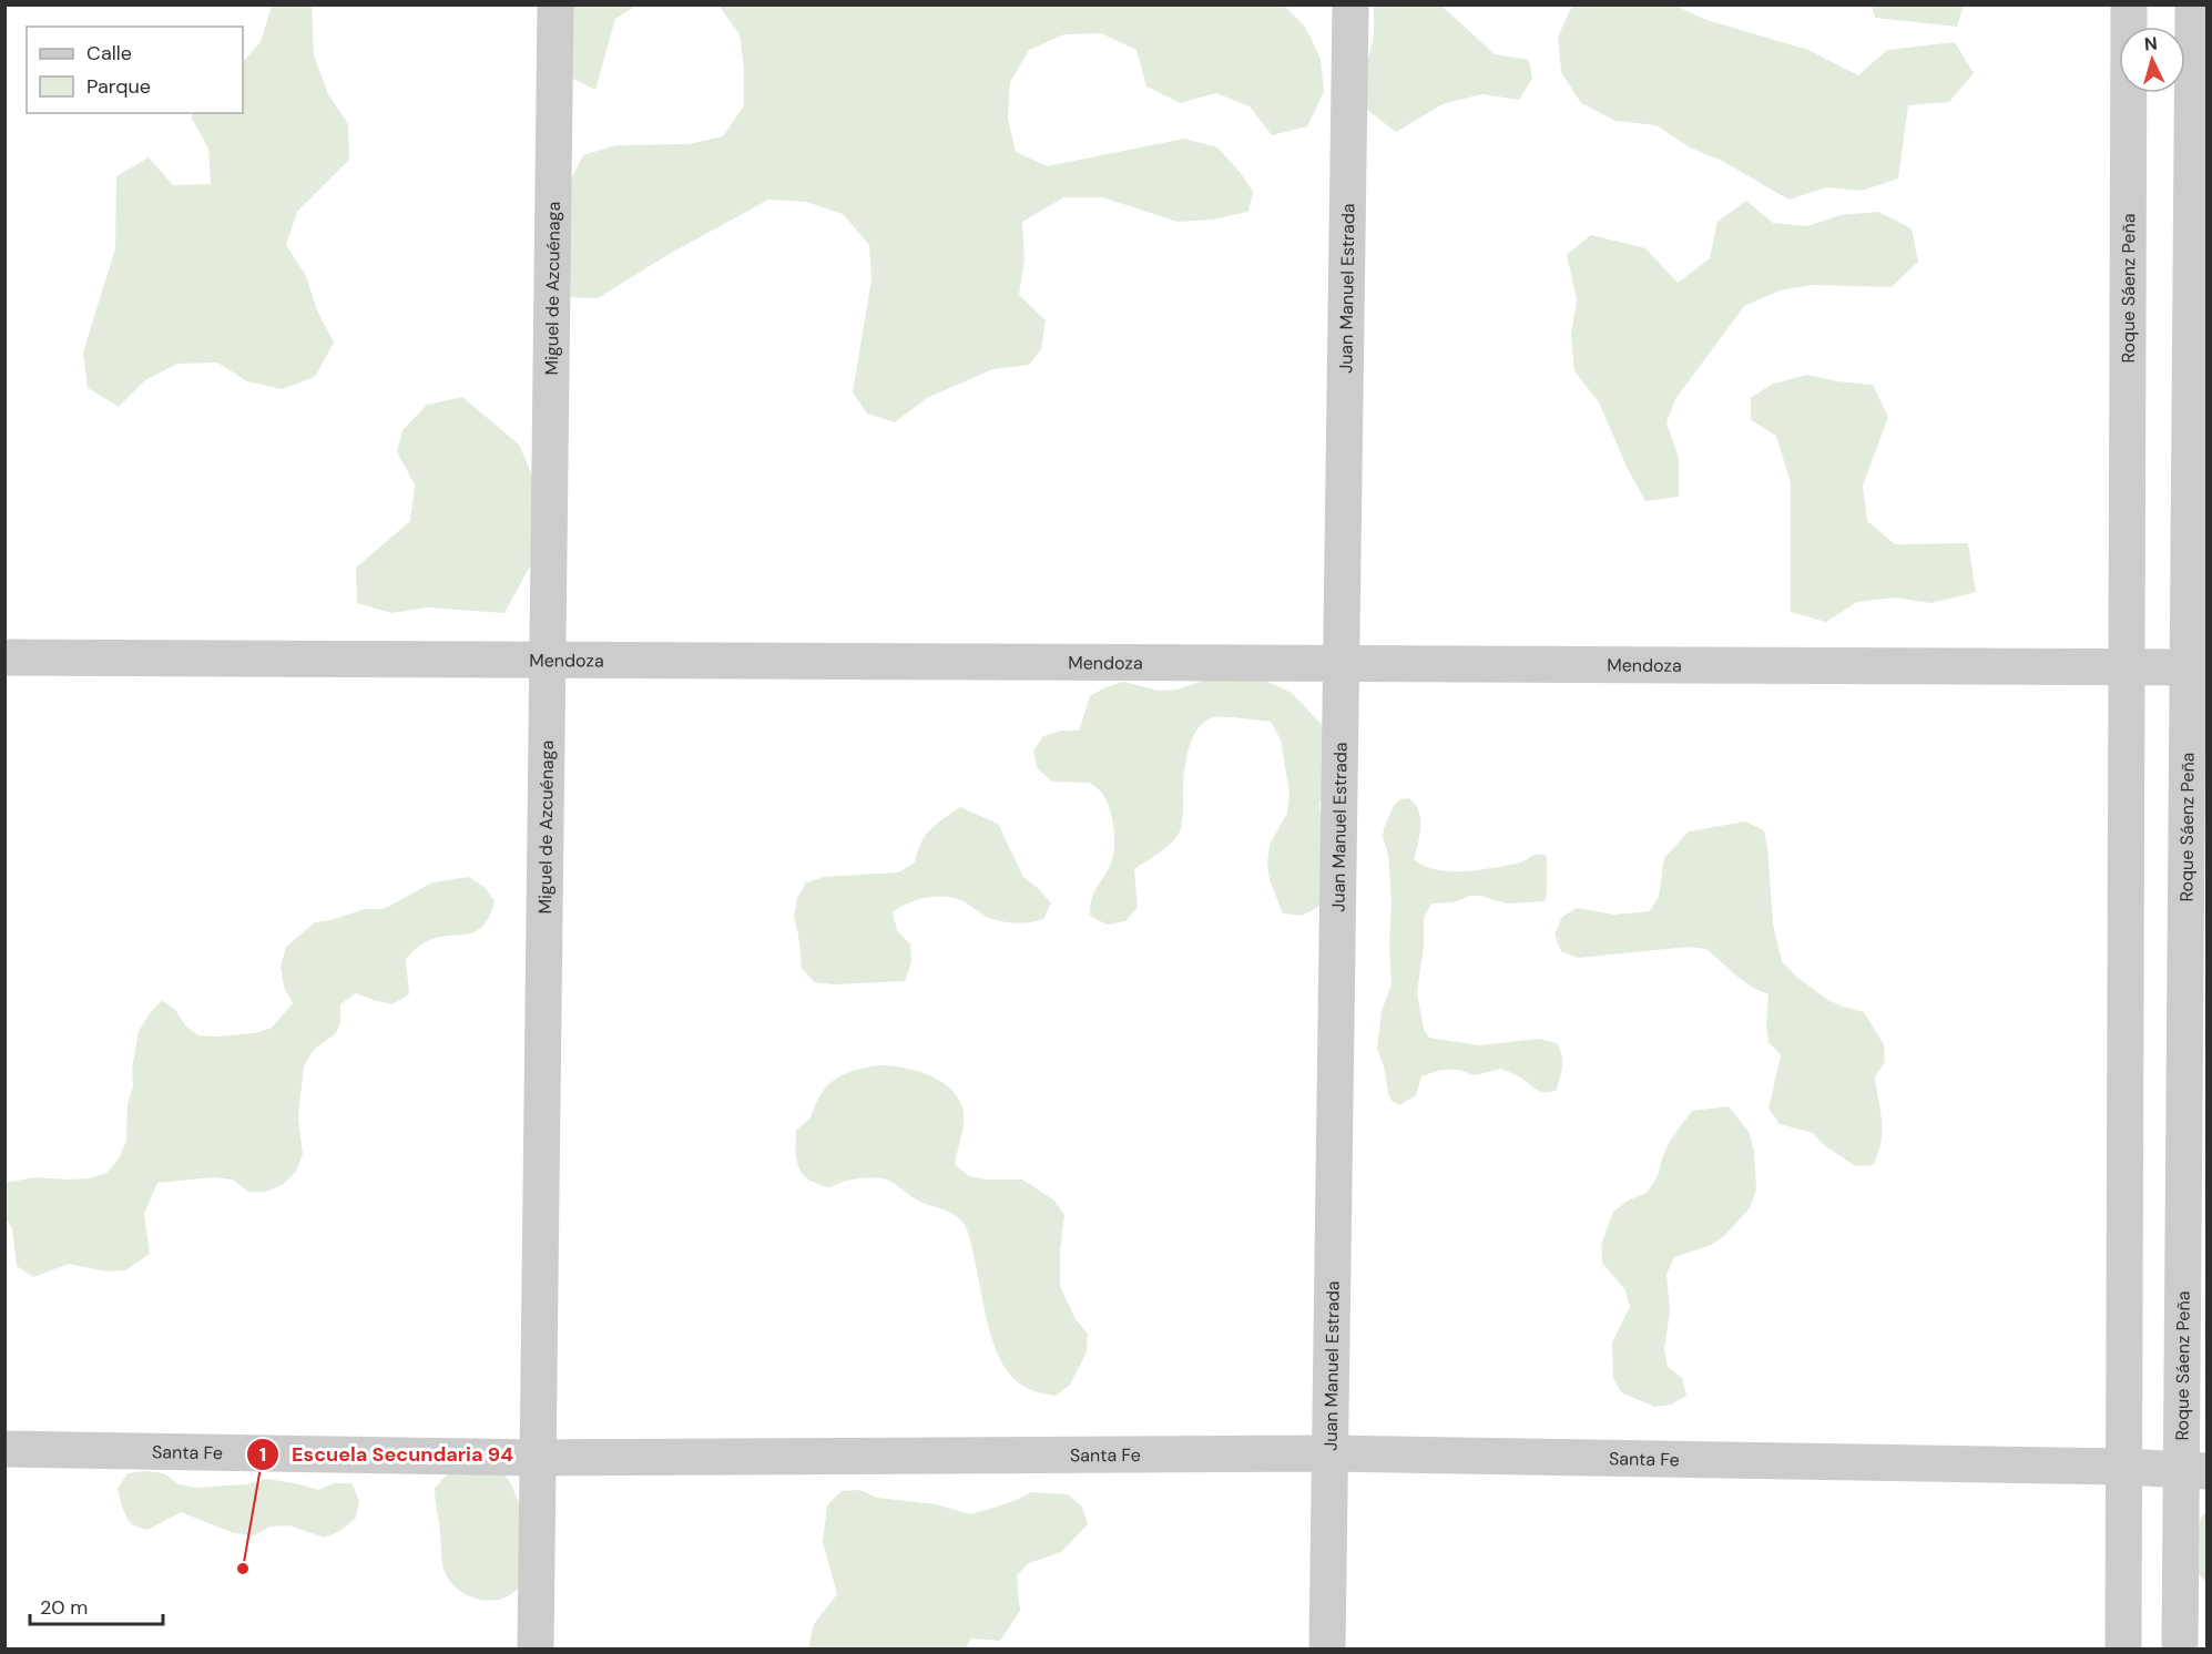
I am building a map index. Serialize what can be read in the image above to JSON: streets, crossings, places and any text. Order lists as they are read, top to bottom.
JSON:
{
  "streets": {
    "street": [
      "Miguel de Azcuénaga",
      "Juan Manuel Estrada",
      "Roque Sáenz Peña",
      "Mendoza",
      "Santa Fe"
    ]
  },
  "crossings": [
    ["Miguel de Azcuénaga", "Mendoza"],
    ["Miguel de Azcuénaga", "Santa Fe"],
    ["Juan Manuel Estrada", "Mendoza"],
    ["Juan Manuel Estrada", "Santa Fe"],
    ["Roque Sáenz Peña", "Mendoza"],
    ["Roque Sáenz Peña", "Santa Fe"]
  ],
  "places": ["Escuela Secundaria 94"],
  "legend": ["Calle", "Parque"],
  "scale_bar": "20 m",
  "north": "top"
}
